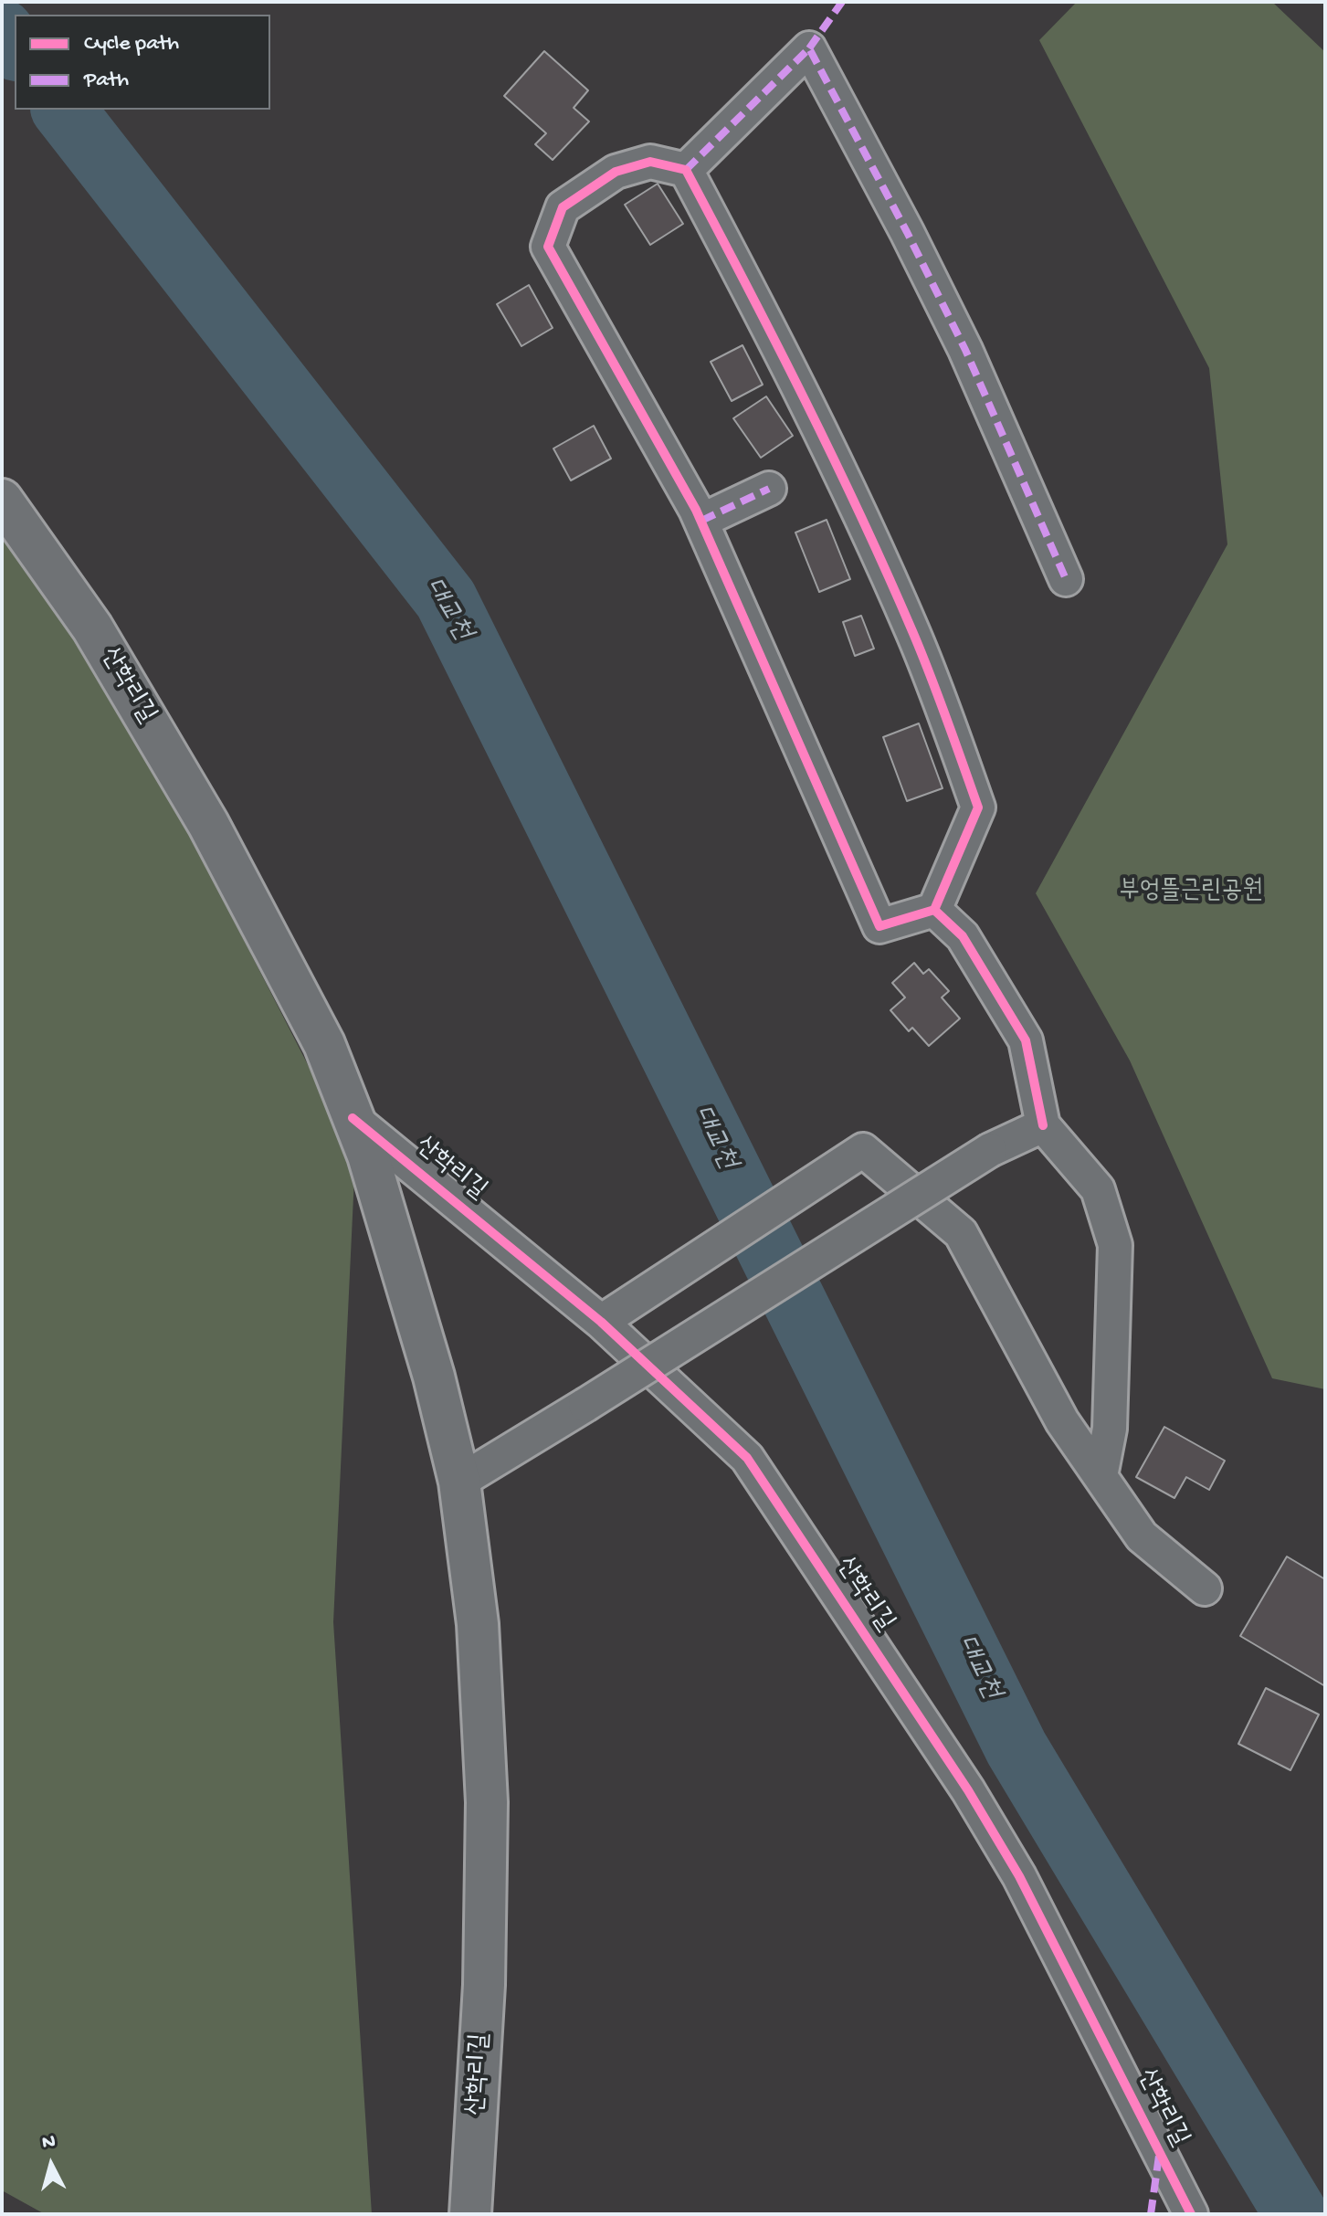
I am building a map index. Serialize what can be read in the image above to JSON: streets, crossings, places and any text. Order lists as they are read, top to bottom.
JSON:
{
  "streets": {
    "main road": ["산학리길"]
  },
  "water": ["대교천"],
  "parks": ["부엉뜰근린공원"],
  "legend": ["Cycle path", "Path"],
  "north": "top"
}
